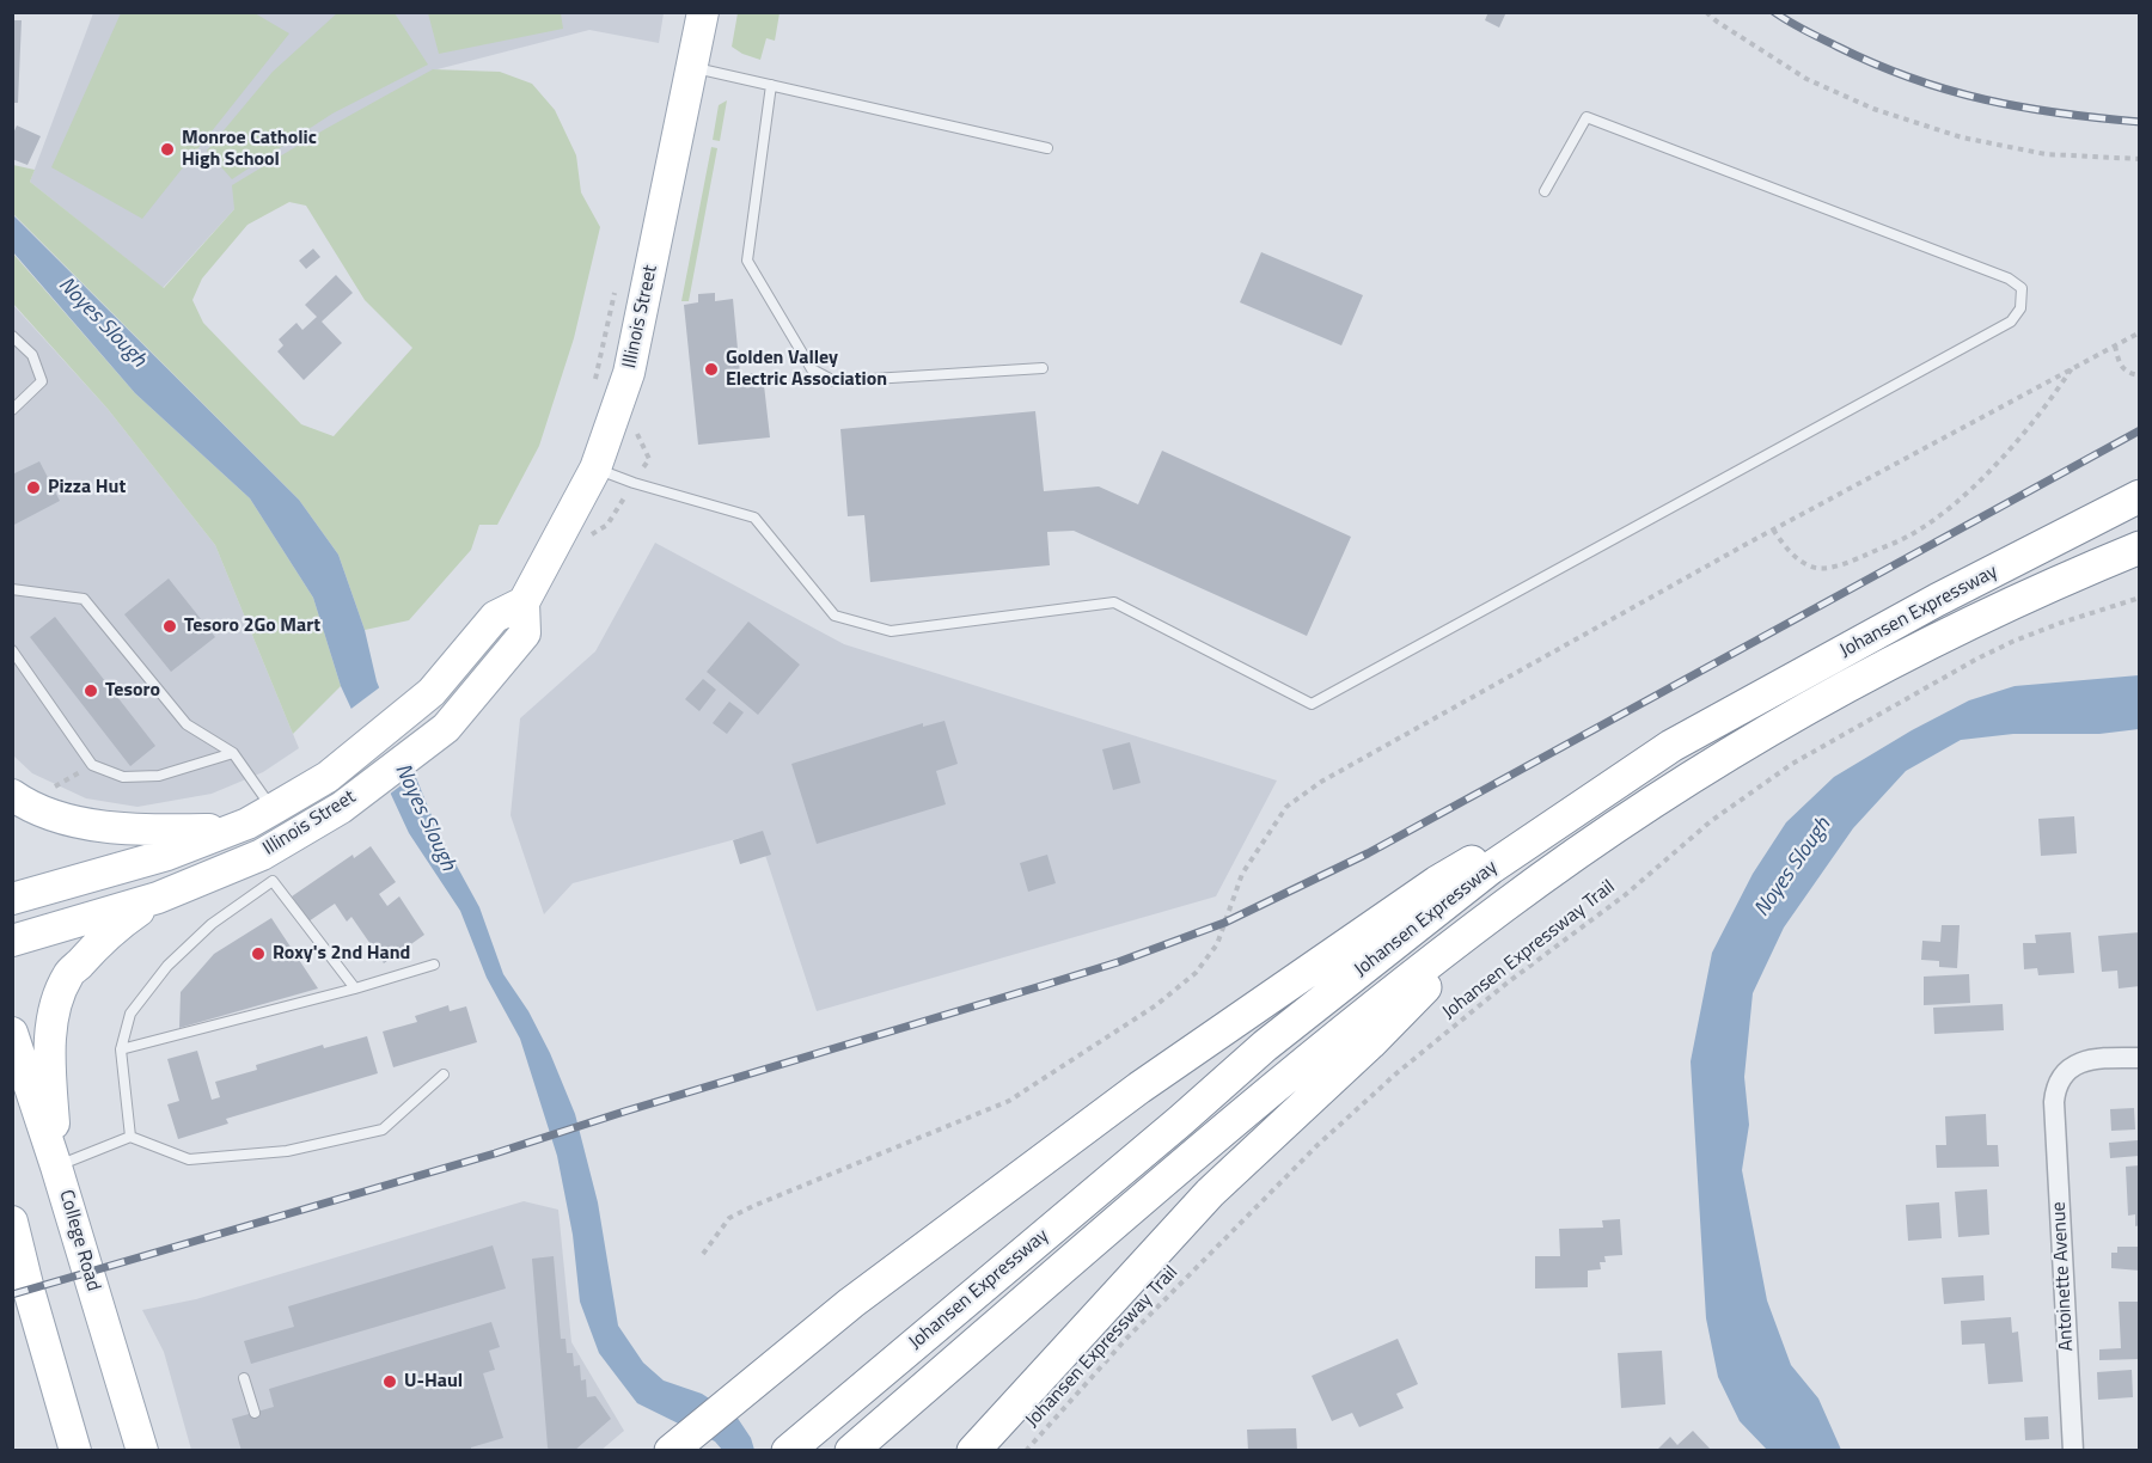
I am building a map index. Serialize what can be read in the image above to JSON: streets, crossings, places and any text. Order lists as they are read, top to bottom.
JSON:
{
  "streets": {
    "highway": ["Johansen Expressway"],
    "main road": ["Illinois Street", "College Road"],
    "street": ["Antoinette Avenue"],
    "path": ["Johansen Expressway Trail"]
  },
  "water": ["Noyes Slough"],
  "places": [
    "Monroe Catholic High School",
    "Golden Valley Electric Association",
    "Pizza Hut",
    "Tesoro 2Go Mart",
    "Tesoro",
    "Roxy's 2nd Hand",
    "U-Haul"
  ]
}
